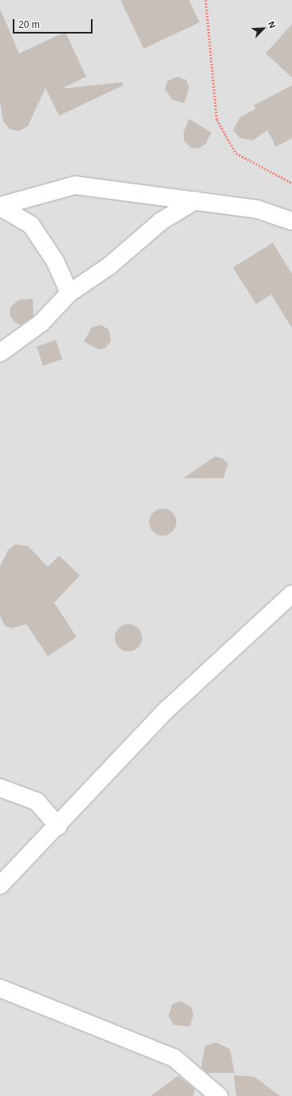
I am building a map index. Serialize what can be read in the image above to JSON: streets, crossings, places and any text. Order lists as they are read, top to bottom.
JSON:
{
  "scale_bar": "20 m",
  "north": "top right"
}
